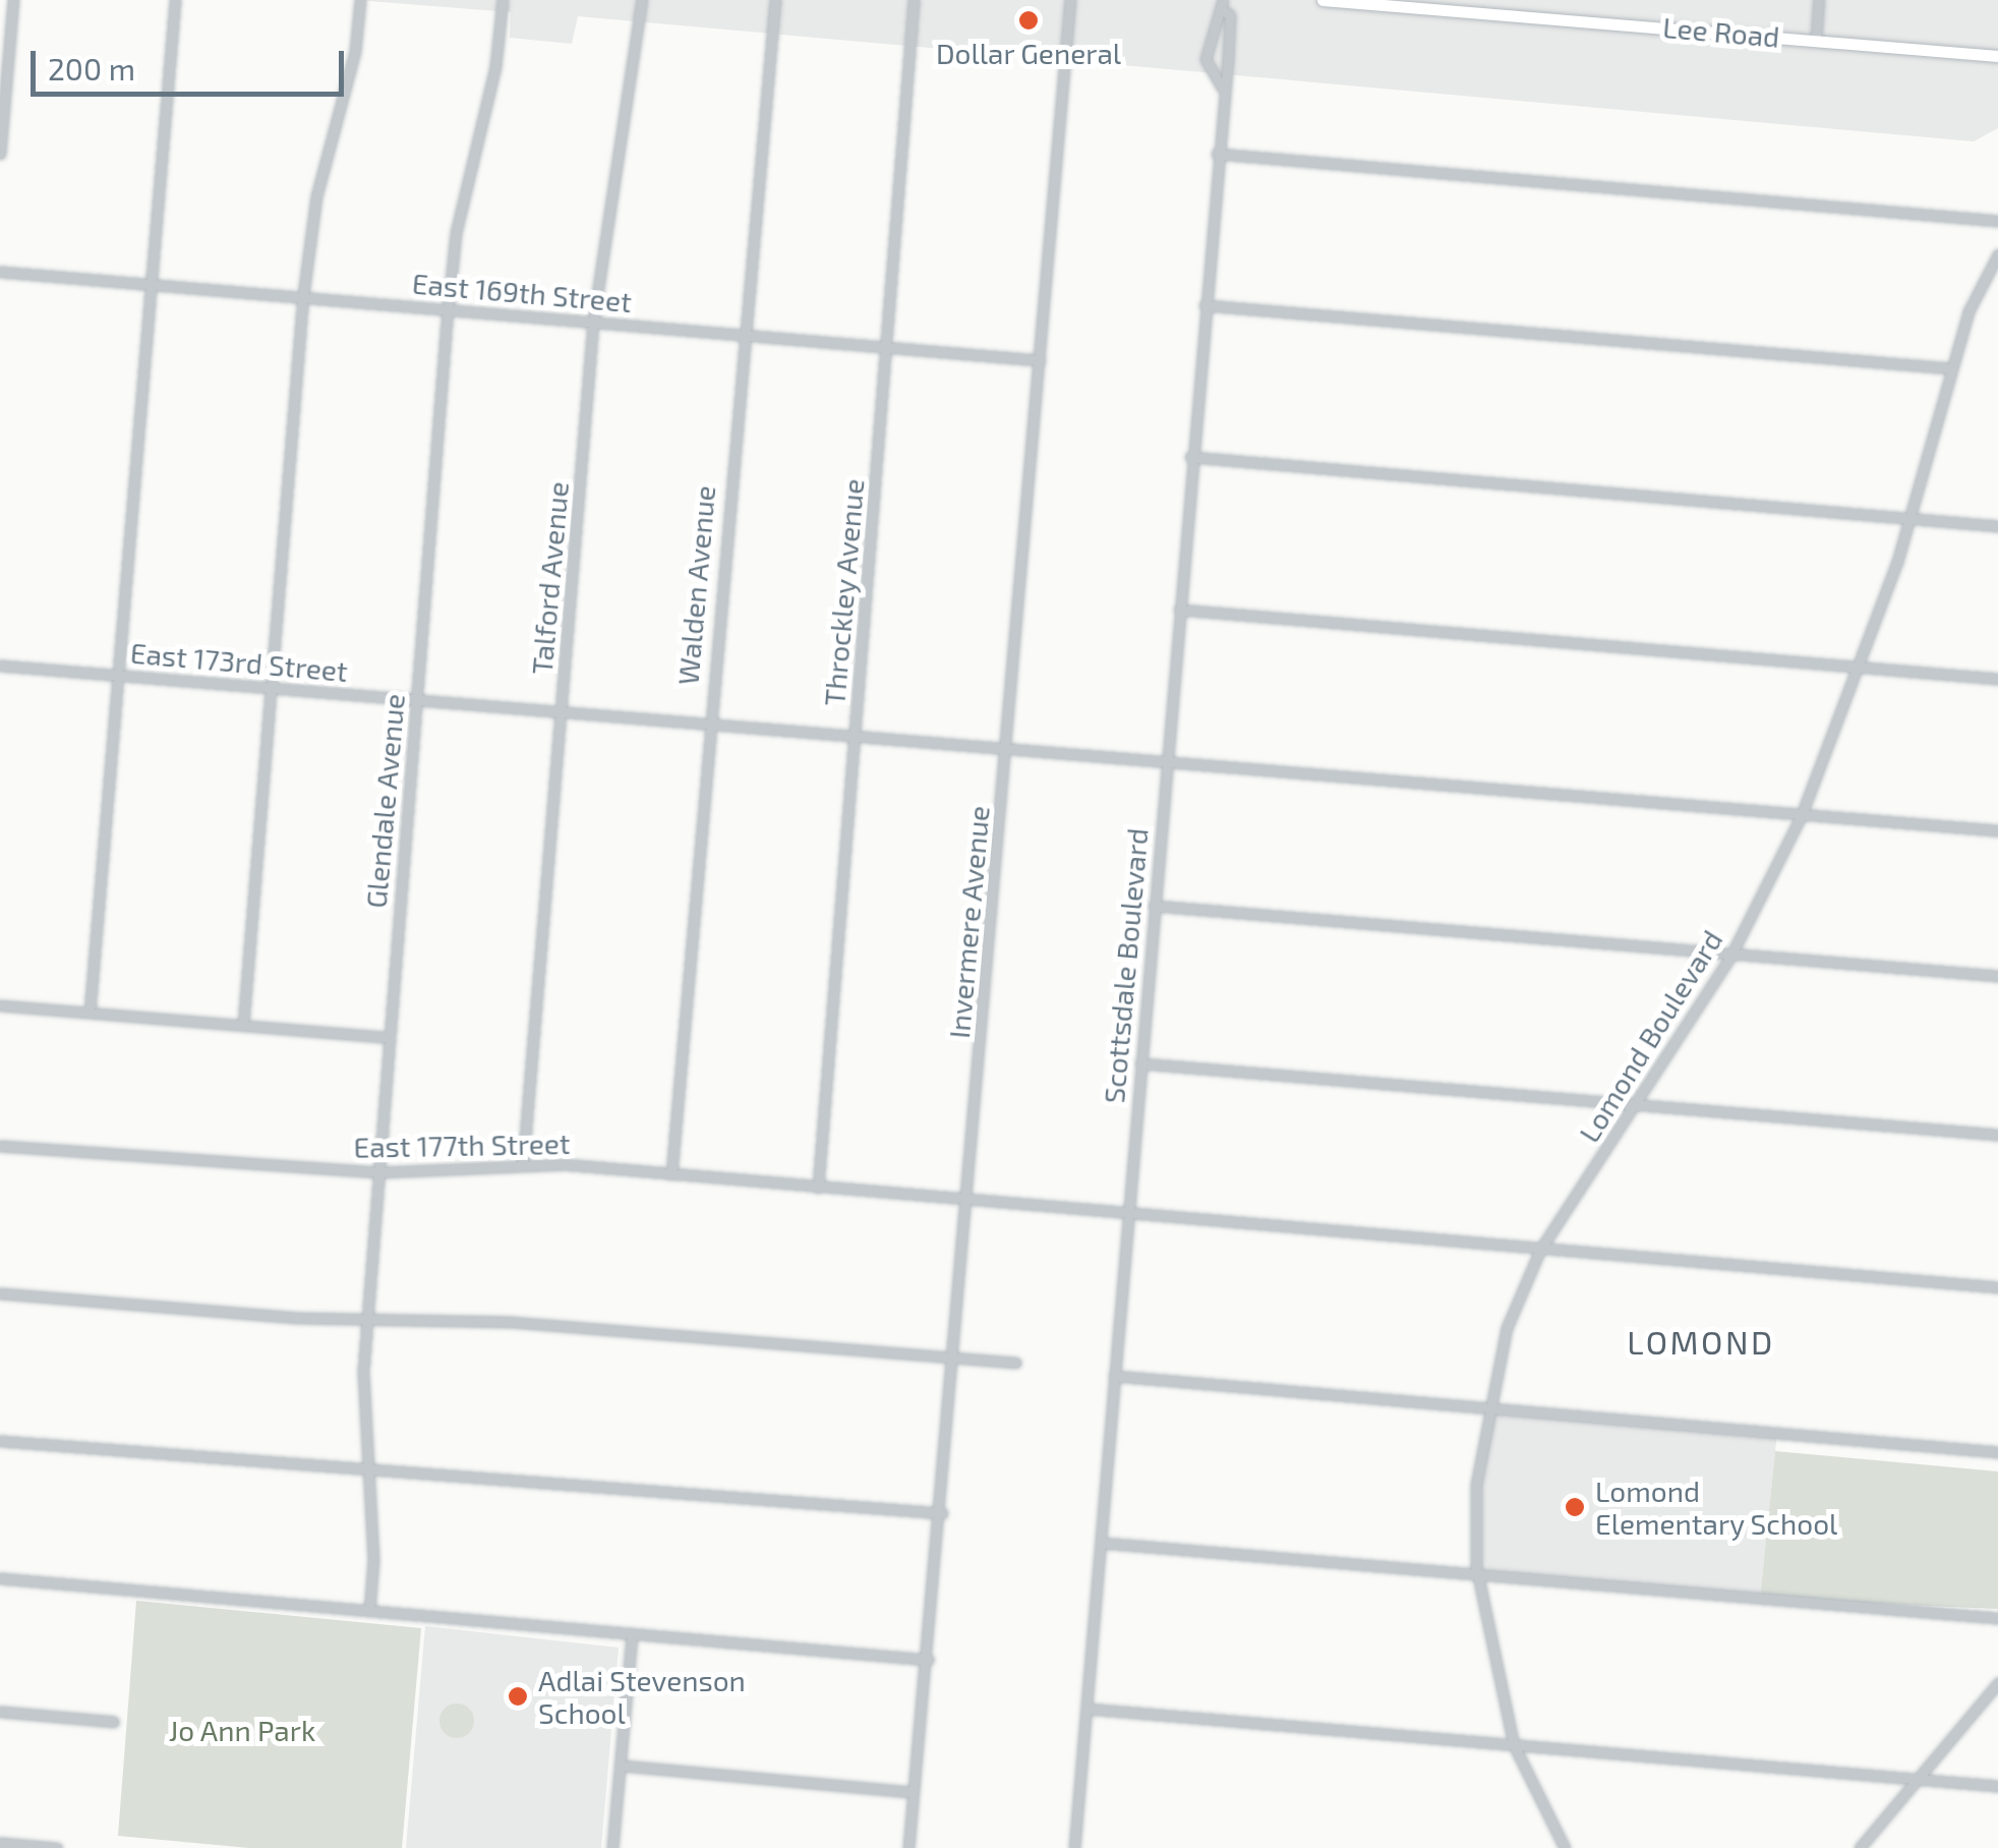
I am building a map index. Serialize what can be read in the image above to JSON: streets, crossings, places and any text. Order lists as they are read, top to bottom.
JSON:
{
  "streets": {
    "main road": ["Lee Road"],
    "street": [
      "East 169th Street",
      "Talford Avenue",
      "Walden Avenue",
      "Throckley Avenue",
      "East 173rd Street",
      "Glendale Avenue",
      "Invermere Avenue",
      "Scottsdale Boulevard",
      "Lomond Boulevard",
      "East 177th Street"
    ]
  },
  "crossings": [
    ["East 169th Street", "Talford Avenue"],
    ["East 169th Street", "Walden Avenue"],
    ["East 169th Street", "Throckley Avenue"],
    ["East 169th Street", "Glendale Avenue"],
    ["East 169th Street", "Invermere Avenue"],
    ["Talford Avenue", "East 173rd Street"],
    ["Talford Avenue", "East 177th Street"],
    ["Walden Avenue", "East 173rd Street"],
    ["Walden Avenue", "East 177th Street"],
    ["Throckley Avenue", "East 173rd Street"],
    ["Throckley Avenue", "East 177th Street"],
    ["East 173rd Street", "Glendale Avenue"],
    ["East 173rd Street", "Invermere Avenue"],
    ["East 173rd Street", "Scottsdale Boulevard"],
    ["East 173rd Street", "Lomond Boulevard"],
    ["Glendale Avenue", "East 177th Street"],
    ["Invermere Avenue", "East 177th Street"],
    ["Scottsdale Boulevard", "East 177th Street"],
    ["Lomond Boulevard", "East 177th Street"]
  ],
  "districts": ["LOMOND"],
  "parks": ["Jo Ann Park"],
  "places": ["Dollar General", "Lomond Elementary School", "Adlai Stevenson School"],
  "scale_bar": "200 m"
}
